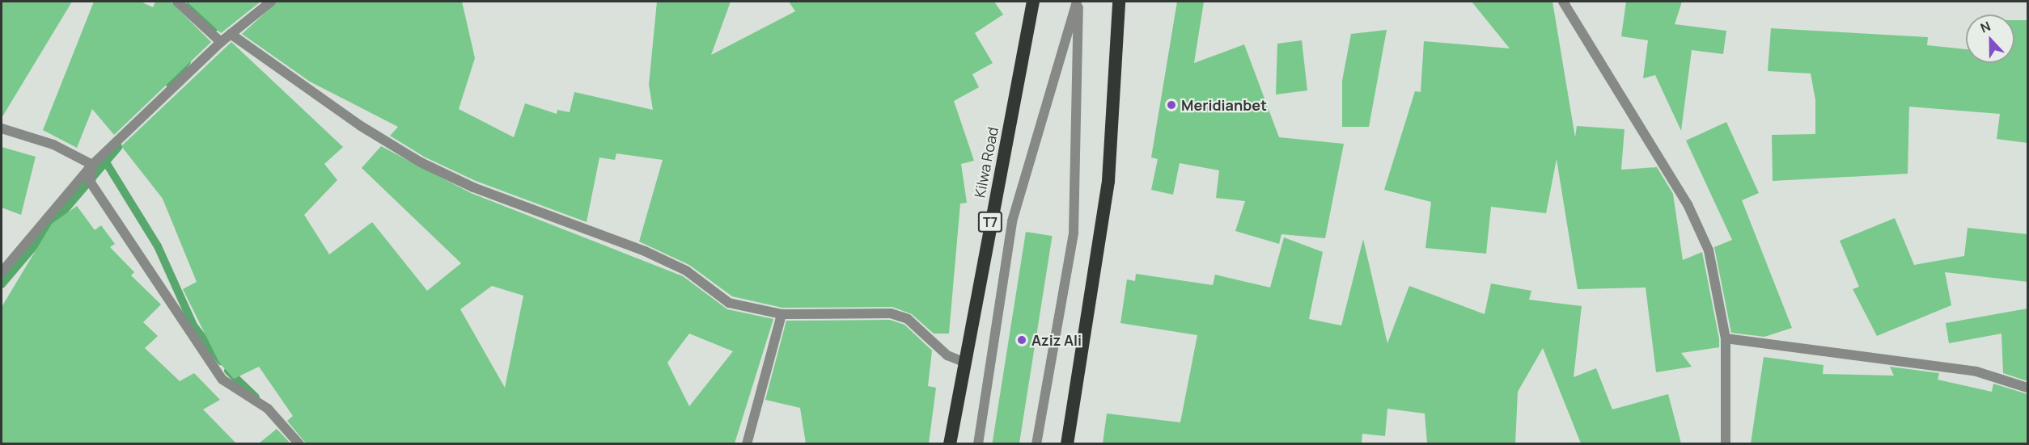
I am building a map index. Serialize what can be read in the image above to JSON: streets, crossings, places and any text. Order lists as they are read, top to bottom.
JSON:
{
  "streets": {
    "highway": ["Kilwa Road", "T7"]
  },
  "places": ["Meridianbet", "Aziz Ali"],
  "north": "top"
}
